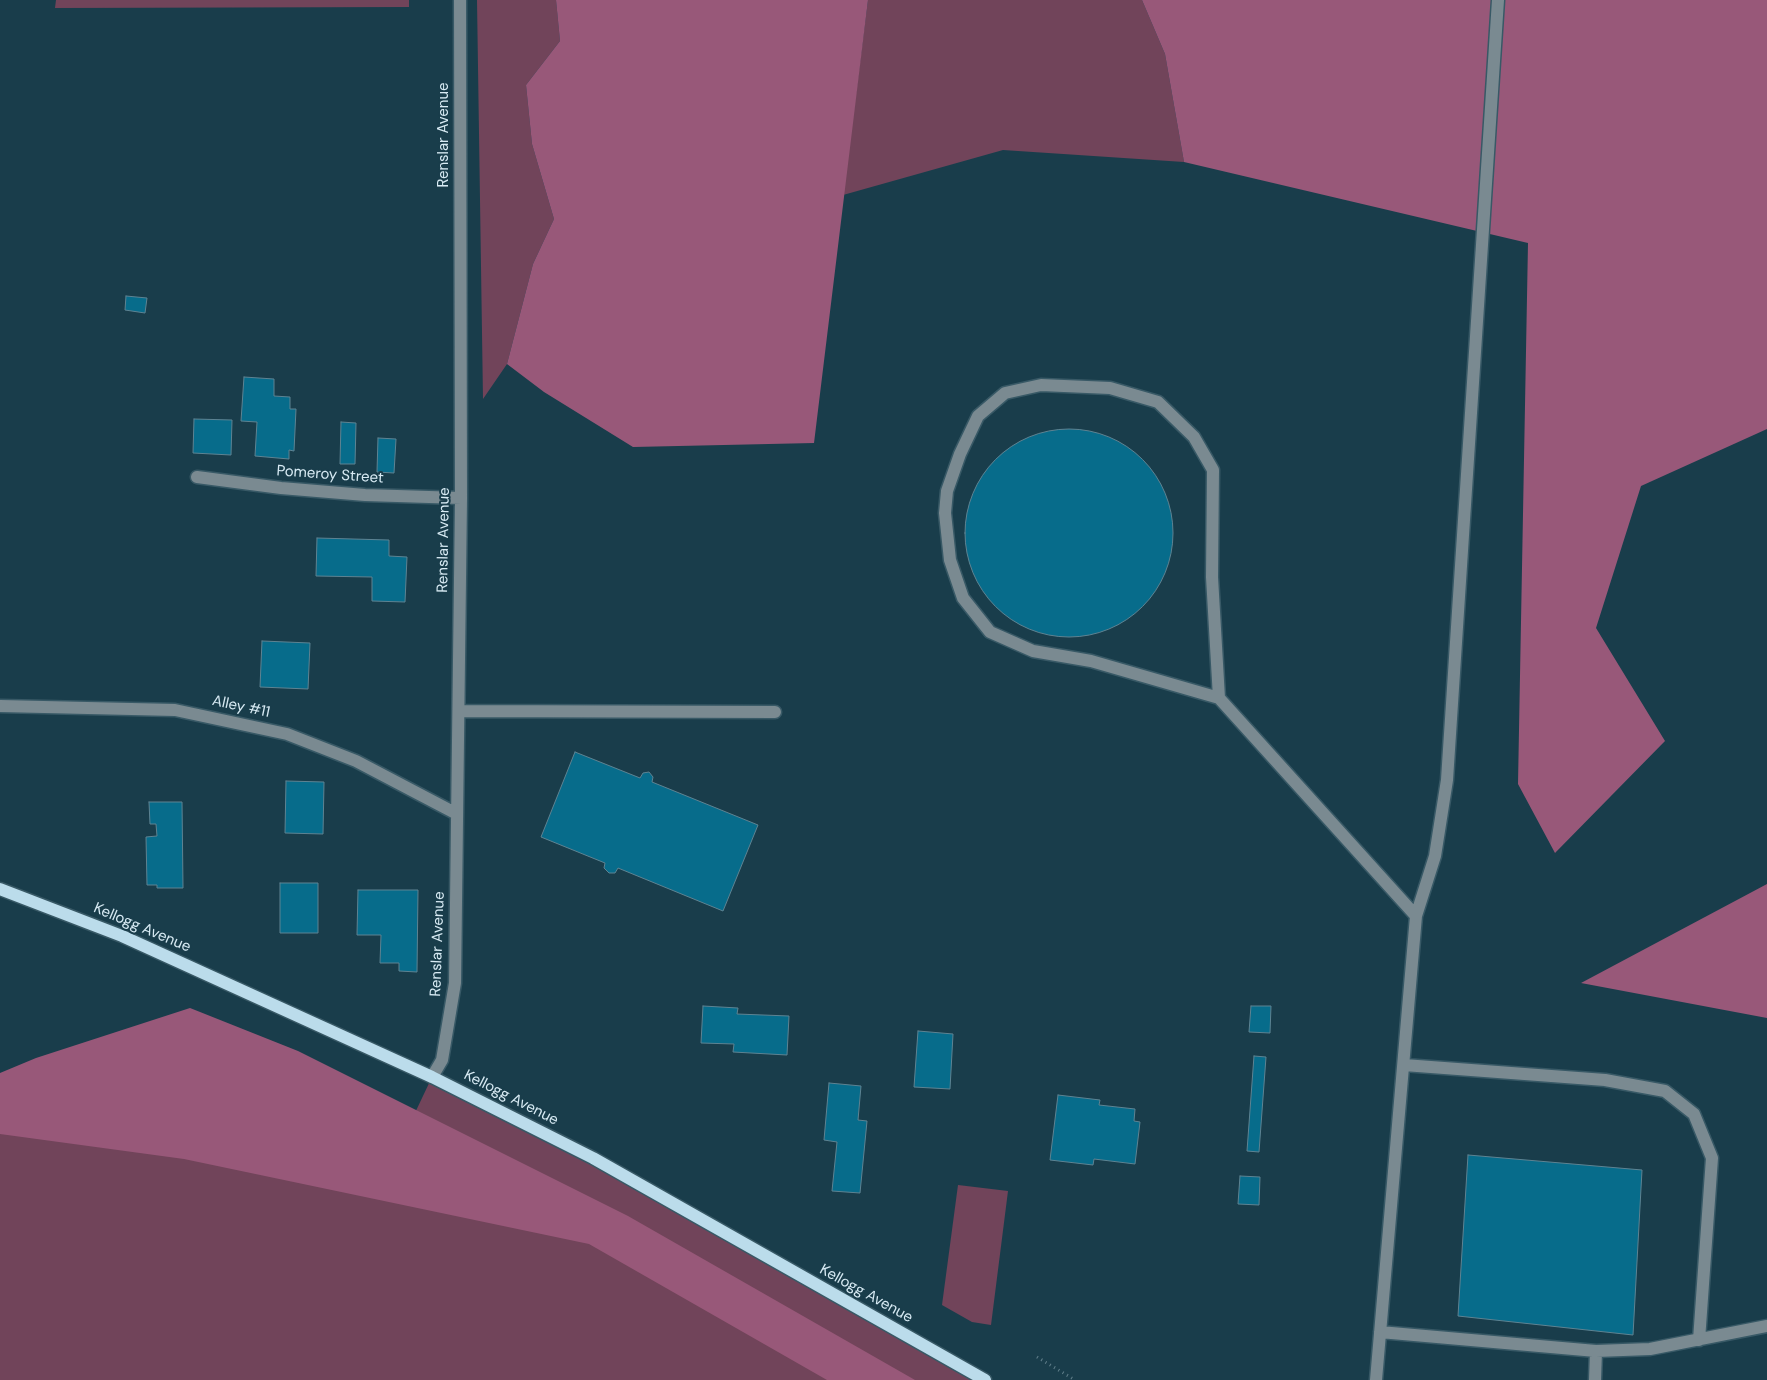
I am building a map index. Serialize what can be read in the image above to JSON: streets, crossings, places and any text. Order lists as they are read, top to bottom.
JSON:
{
  "streets": {
    "main road": ["Kellogg Avenue"],
    "street": ["Renslar Avenue", "Pomeroy Street", "Alley #11"]
  },
  "crossings": [
    ["Renslar Avenue", "Pomeroy Street"],
    ["Renslar Avenue", "Alley #11"],
    ["Renslar Avenue", "Kellogg Avenue"]
  ]
}
